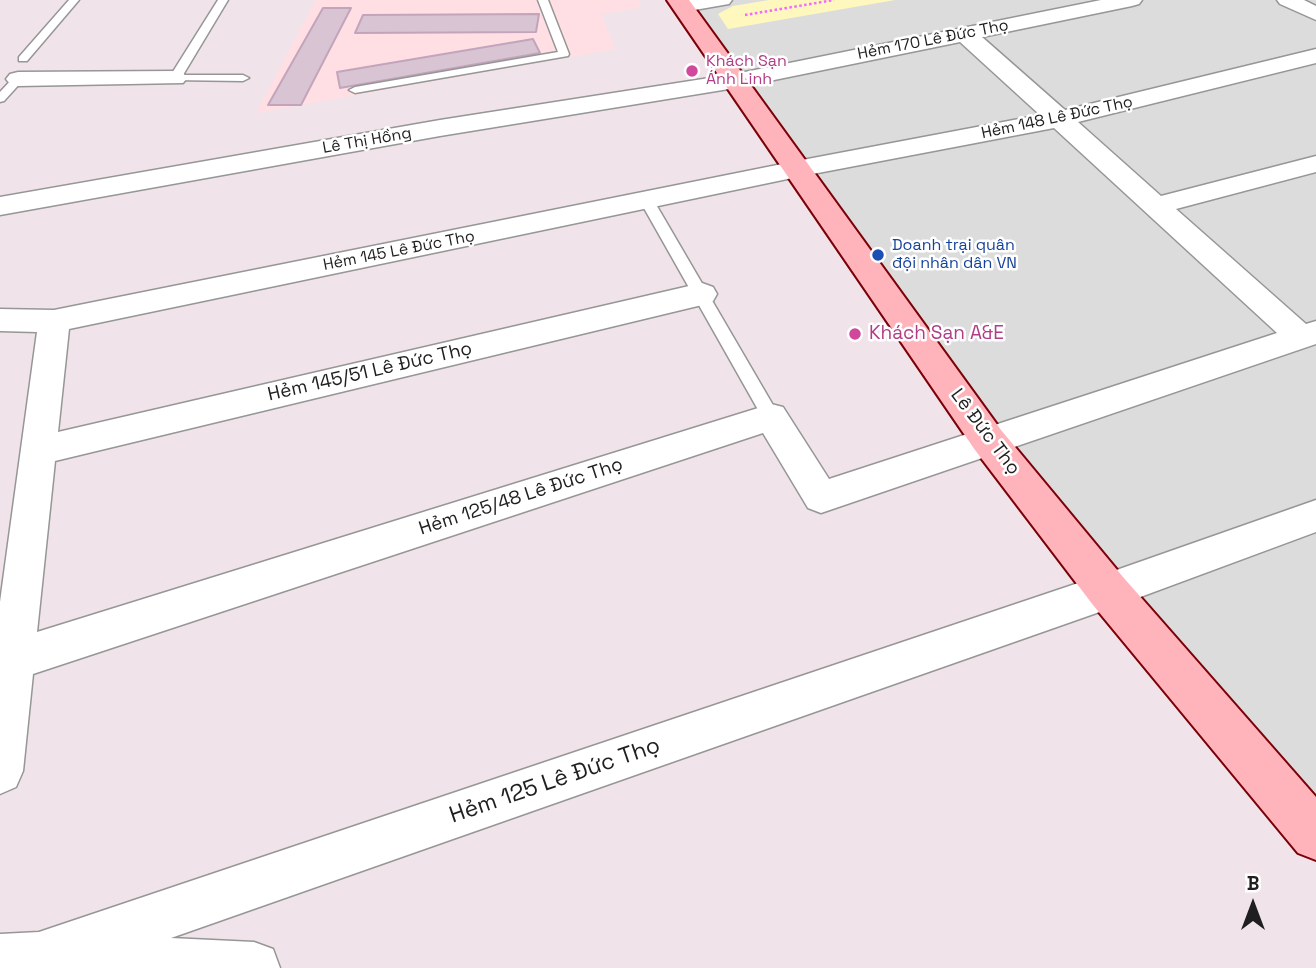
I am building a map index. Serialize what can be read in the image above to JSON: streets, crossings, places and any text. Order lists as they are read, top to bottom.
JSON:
{
  "streets": {
    "street": [
      "Hẻm 170 Lê Đức Thọ",
      "Hẻm 148 Lê Đức Thọ",
      "Lê Thị Hồng",
      "Hẻm 145 Lê Đức Thọ",
      "Hẻm 145/51 Lê Đức Thọ",
      "Lê Đức Thọ",
      "Hẻm 125/48 Lê Đức Thọ",
      "Hẻm 125 Lê Đức Thọ"
    ]
  },
  "crossings": [
    ["Hẻm 170 Lê Đức Thọ", "Lê Thị Hồng"],
    ["Hẻm 170 Lê Đức Thọ", "Lê Đức Thọ"],
    ["Hẻm 148 Lê Đức Thọ", "Hẻm 145 Lê Đức Thọ"],
    ["Hẻm 148 Lê Đức Thọ", "Lê Đức Thọ"],
    ["Lê Thị Hồng", "Lê Đức Thọ"],
    ["Hẻm 145 Lê Đức Thọ", "Lê Đức Thọ"],
    ["Lê Đức Thọ", "Hẻm 125 Lê Đức Thọ"]
  ],
  "places": ["Khách Sạn Ánh Linh", "Doanh trại quân đội nhân dân VN", "Khách Sạn A&E"],
  "north": "top"
}
